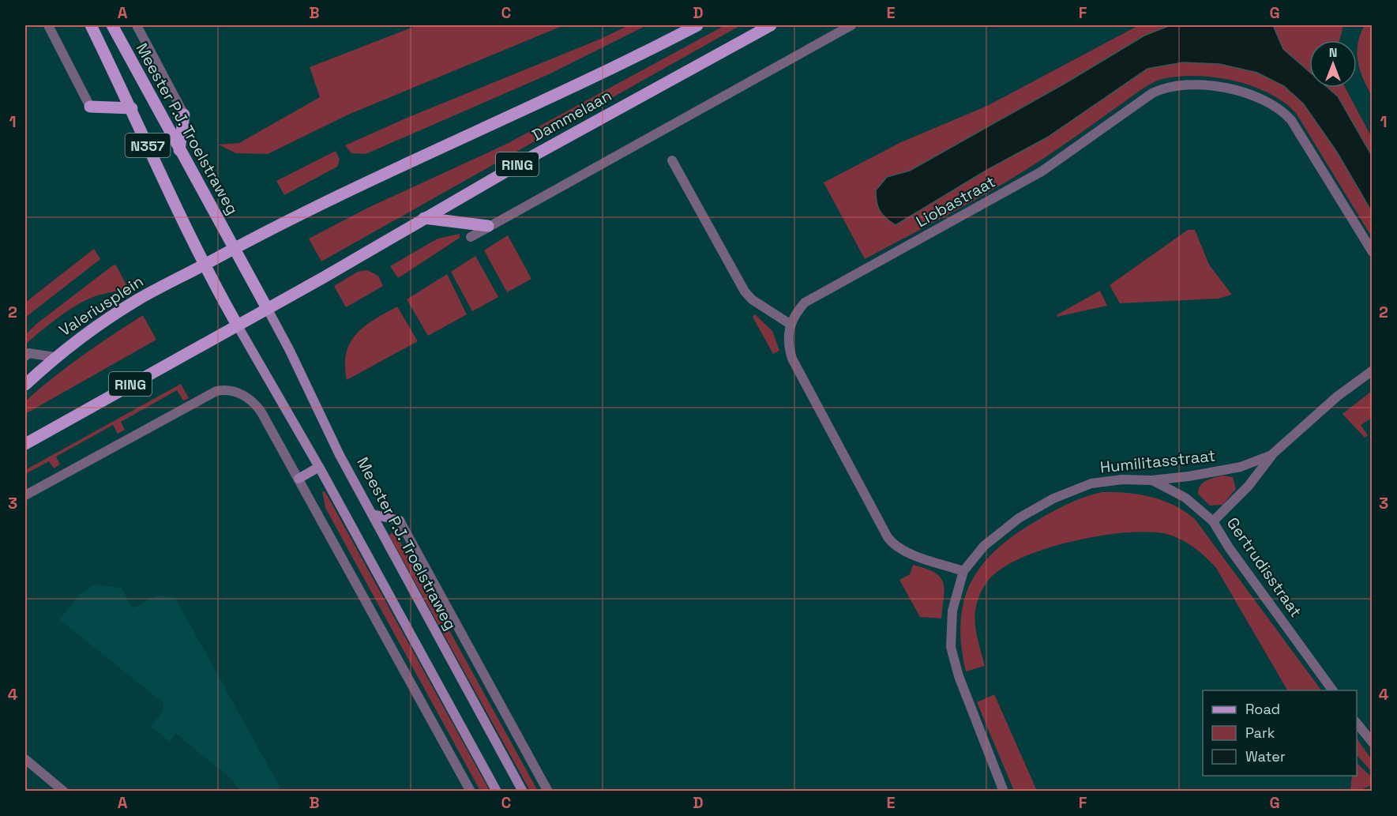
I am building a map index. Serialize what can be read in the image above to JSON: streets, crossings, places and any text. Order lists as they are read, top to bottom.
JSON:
{
  "streets": {
    "main road": [
      "Dammelaan",
      "Meester P.J. Troelstraweg",
      "N357",
      "RING",
      "Valeriusplein"
    ],
    "street": ["Liobastraat", "Humilitasstraat", "Gertrudisstraat"]
  },
  "crossings": [
    ["Dammelaan", "Meester P.J. Troelstraweg"],
    ["Dammelaan", "N357"],
    ["Dammelaan", "RING"],
    ["Dammelaan", "Valeriusplein"],
    ["Meester P.J. Troelstraweg", "N357"],
    ["Meester P.J. Troelstraweg", "RING"],
    ["Meester P.J. Troelstraweg", "Valeriusplein"],
    ["N357", "RING"],
    ["N357", "Valeriusplein"],
    ["Humilitasstraat", "Gertrudisstraat"]
  ],
  "legend": ["Road", "Park", "Water"],
  "north": "top",
  "grid": {
    "columns": [
      "A",
      "B",
      "C",
      "D",
      "E",
      "F",
      "G"
    ],
    "rows": [
      "1",
      "2",
      "3",
      "4"
    ]
  }
}
